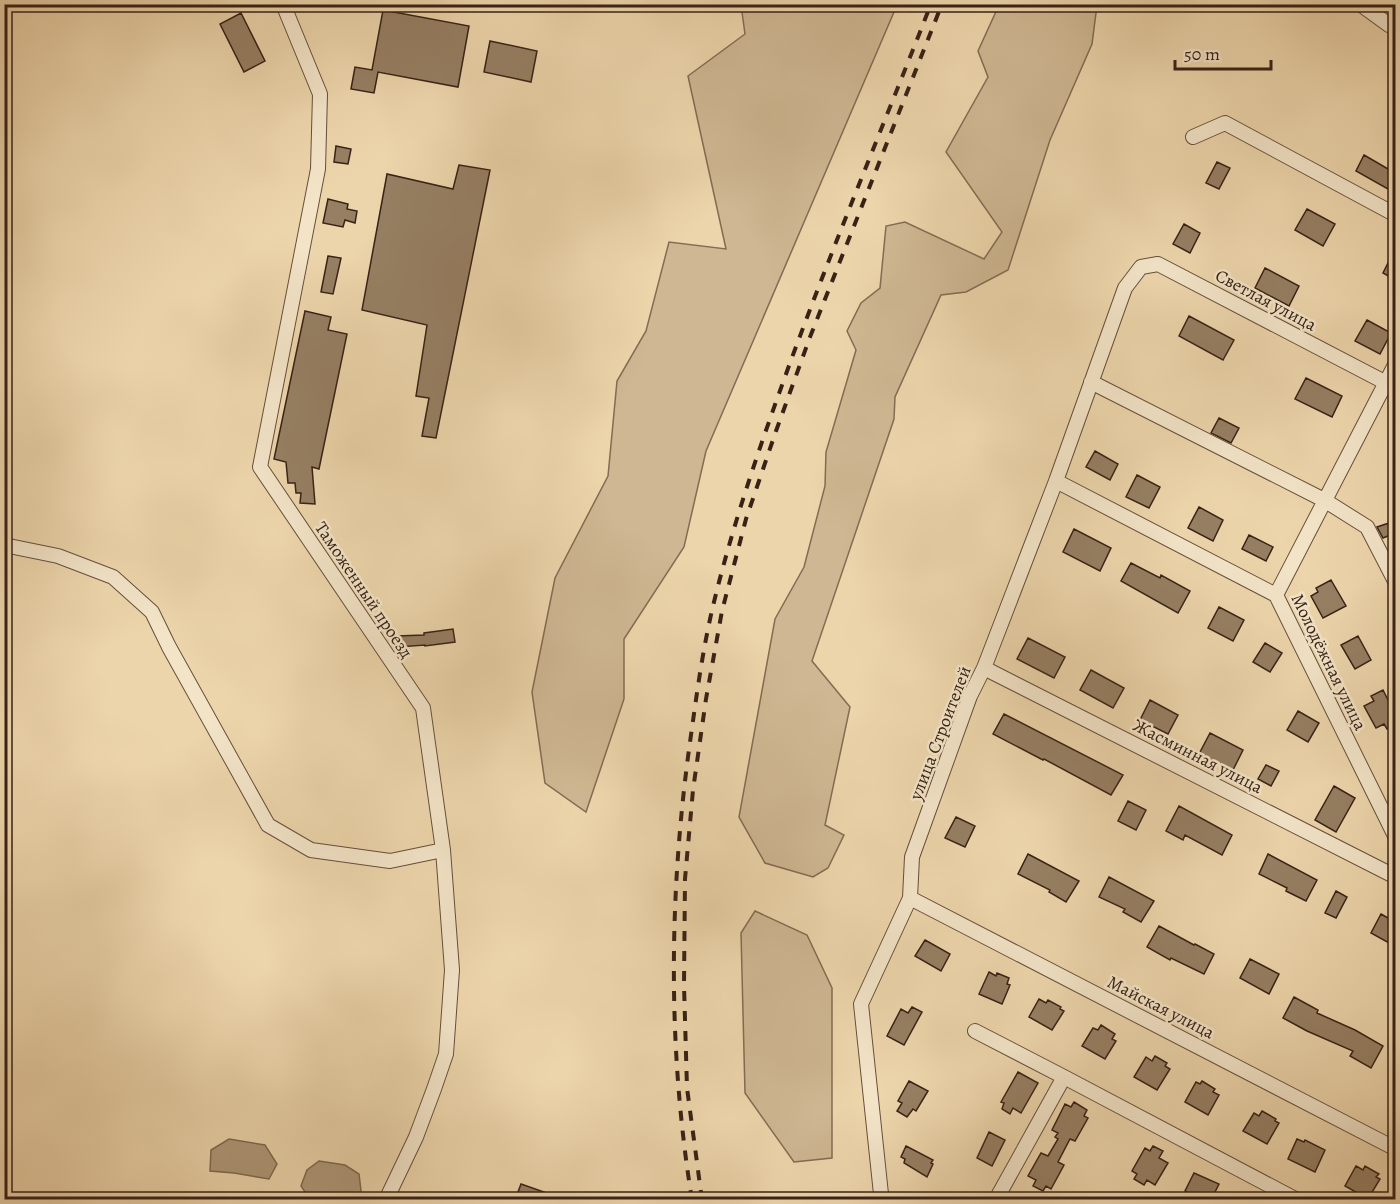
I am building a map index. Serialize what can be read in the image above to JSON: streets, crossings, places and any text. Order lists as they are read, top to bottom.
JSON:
{
  "streets": {
    "street": [
      "Светлая улица",
      "Таможенный проезд",
      "Молодёжная улица",
      "улица Строителей",
      "Жасминная улица",
      "Майская улица"
    ]
  },
  "crossings": [
    ["Светлая улица", "улица Строителей"],
    ["Молодёжная улица", "улица Строителей"],
    ["улица Строителей", "Жасминная улица"],
    ["улица Строителей", "Майская улица"]
  ],
  "scale_bar": "50 m"
}
